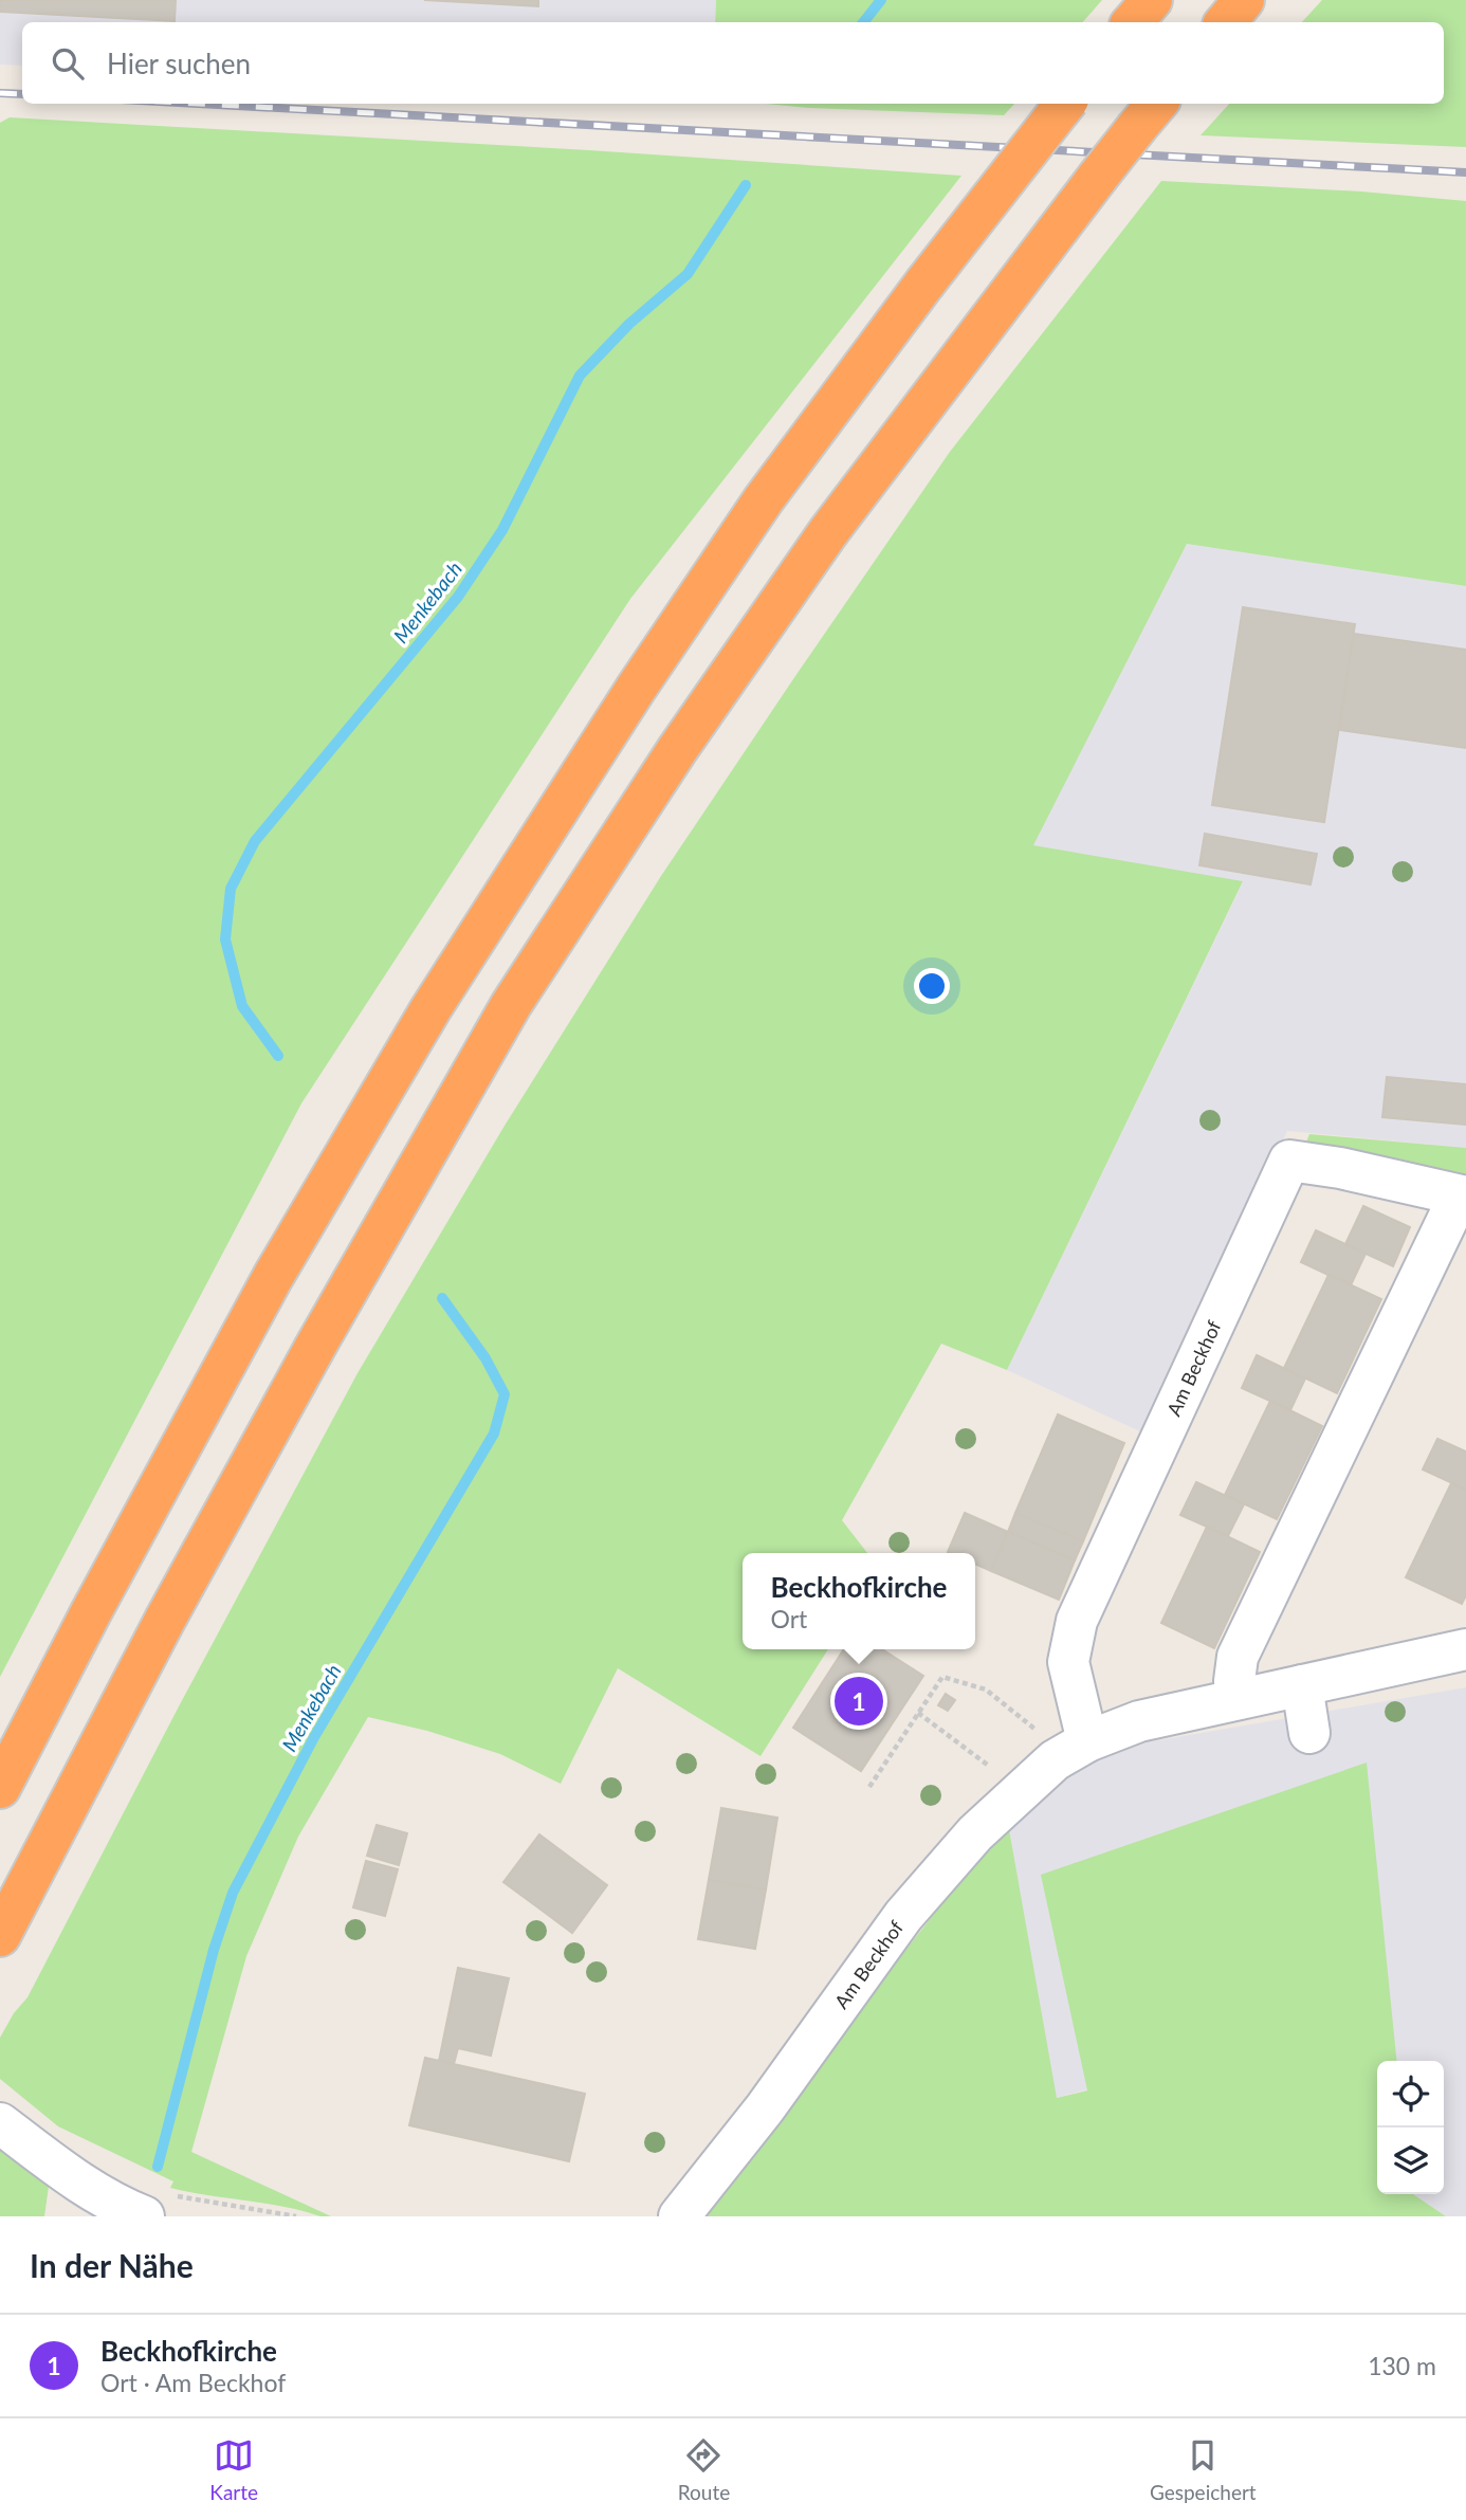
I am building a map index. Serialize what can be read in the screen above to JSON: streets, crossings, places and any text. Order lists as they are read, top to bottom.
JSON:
{
  "streets": {
    "street": ["Am Beckhof"]
  },
  "water": ["Menkebach"],
  "page": {
    "search": "Hier suchen",
    "popup": ["Beckhofkirche", "Ort"],
    "pins": "1",
    "heading": "In der Nähe",
    "list": [
      {
        "mark": "1",
        "name": "Beckhofkirche",
        "note": "Ort · Am Beckhof",
        "value": "130 m"
      }
    ],
    "nav": ["Karte", "Route", "Gespeichert"]
  }
}
